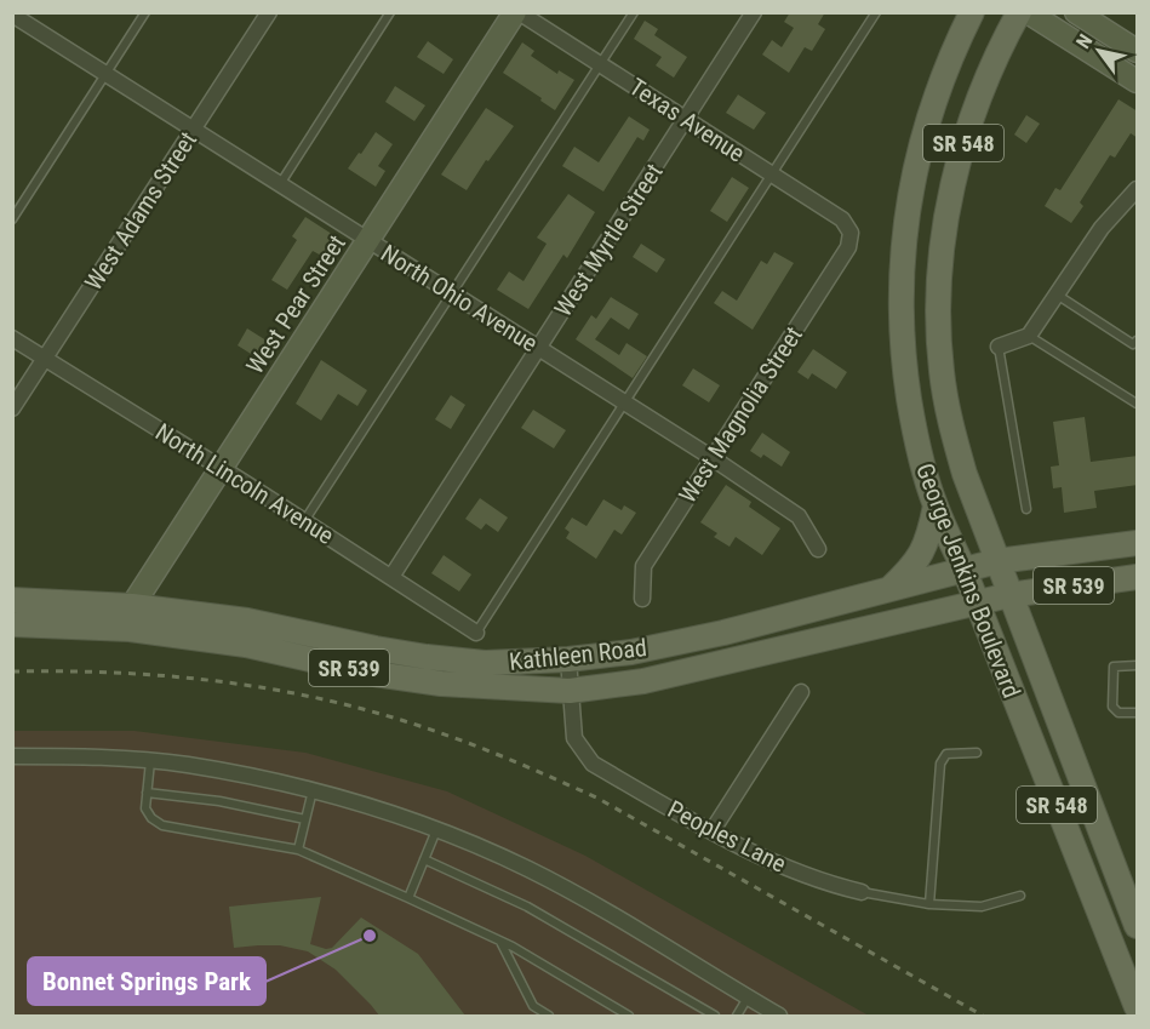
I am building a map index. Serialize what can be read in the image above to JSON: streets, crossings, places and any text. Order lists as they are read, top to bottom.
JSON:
{
  "streets": {
    "main road": [
      "SR 548",
      "George Jenkins Boulevard",
      "SR 539",
      "Kathleen Road"
    ],
    "street": [
      "Texas Avenue",
      "West Adams Street",
      "West Myrtle Street",
      "North Ohio Avenue",
      "West Pear Street",
      "West Magnolia Street",
      "North Lincoln Avenue",
      "Peoples Lane"
    ]
  },
  "crossings": [
    ["Texas Avenue", "West Myrtle Street"],
    ["Texas Avenue", "West Pear Street"],
    ["Texas Avenue", "West Magnolia Street"],
    ["West Adams Street", "North Ohio Avenue"],
    ["West Adams Street", "North Lincoln Avenue"],
    ["West Myrtle Street", "North Ohio Avenue"],
    ["West Myrtle Street", "North Lincoln Avenue"],
    ["North Ohio Avenue", "West Pear Street"],
    ["North Ohio Avenue", "West Magnolia Street"],
    ["West Pear Street", "North Lincoln Avenue"],
    ["West Pear Street", "Kathleen Road"],
    ["George Jenkins Boulevard", "Kathleen Road"],
    ["Kathleen Road", "Peoples Lane"]
  ],
  "places": ["Bonnet Springs Park"],
  "north": "top left"
}
